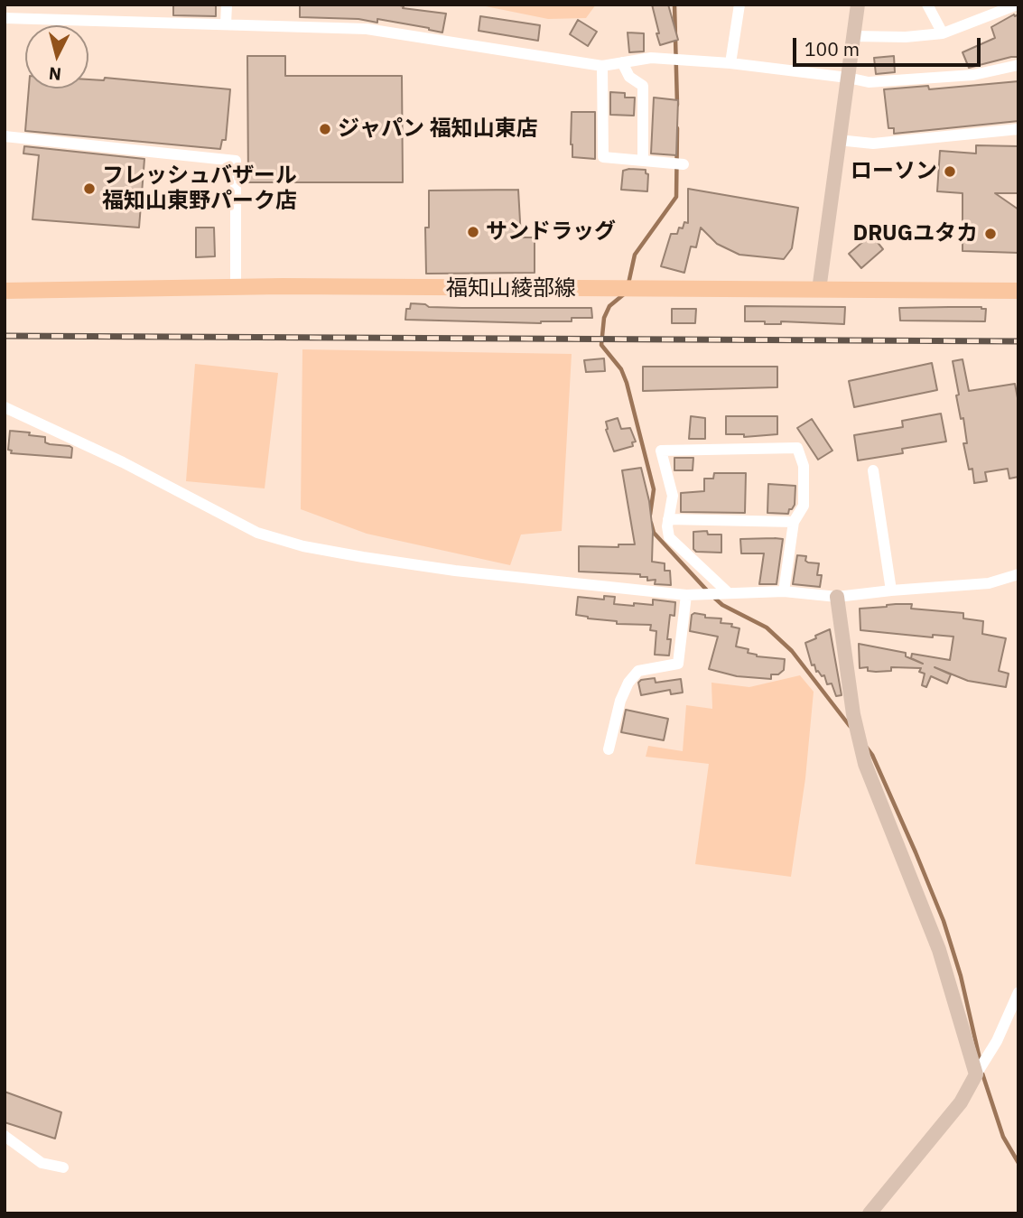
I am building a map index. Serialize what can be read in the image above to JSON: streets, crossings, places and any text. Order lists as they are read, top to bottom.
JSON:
{
  "streets": {
    "main road": ["福知山綾部線"]
  },
  "places": [
    "ジャパン 福知山東店",
    "ローソン",
    "フレッシュバザール 福知山東野パーク店",
    "サンドラッグ",
    "DRUGユタカ"
  ],
  "scale_bar": "100 m",
  "north": "bottom"
}
